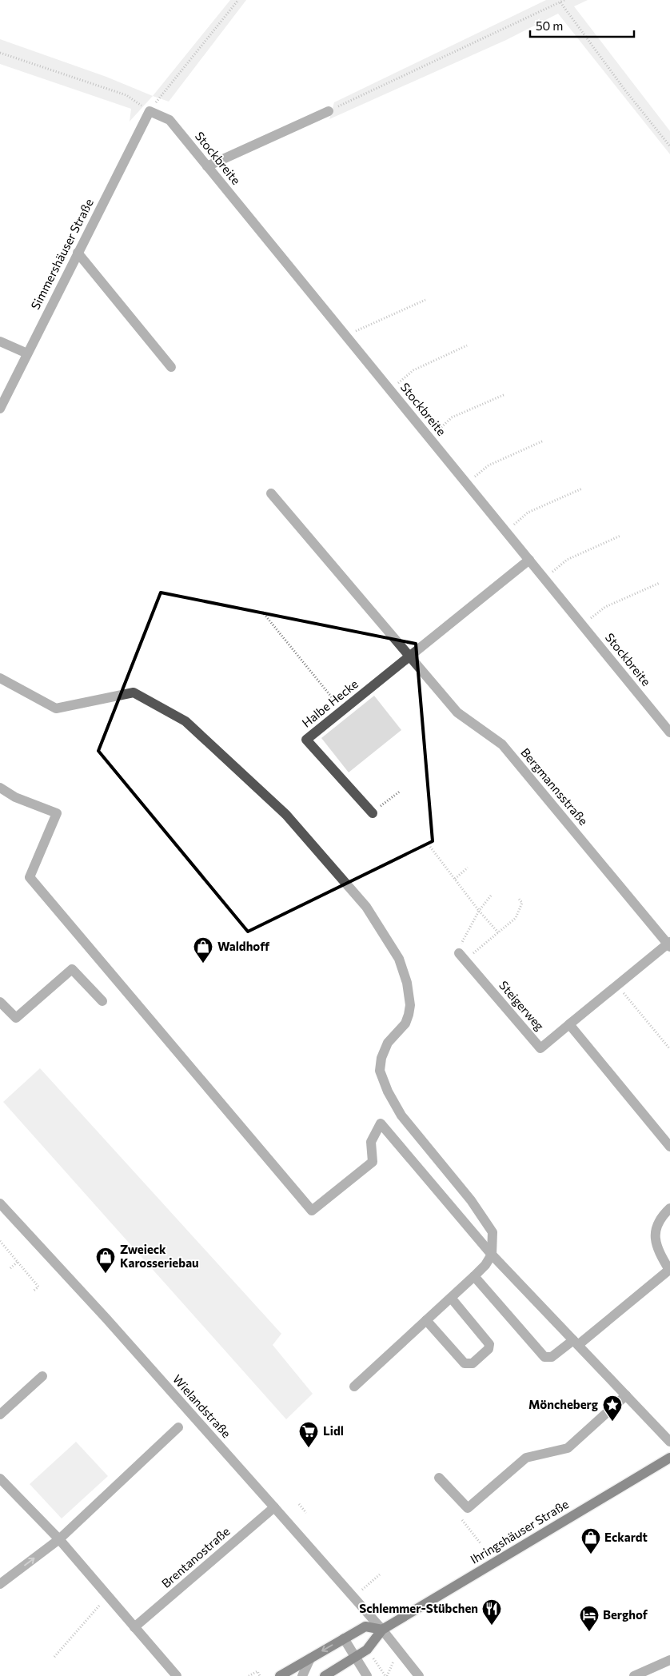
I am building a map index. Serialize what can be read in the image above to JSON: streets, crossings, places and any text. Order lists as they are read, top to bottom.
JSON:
{
  "streets": {
    "main road": ["Ihringshäuser Straße"],
    "street": [
      "Stockbreite",
      "Simmershäuser Straße",
      "Halbe Hecke",
      "Bergmannsstraße",
      "Steigerweg",
      "Wielandstraße",
      "Brentanostraße"
    ]
  },
  "crossings": [
    ["Stockbreite", "Simmershäuser Straße"],
    ["Stockbreite", "Halbe Hecke"],
    ["Halbe Hecke", "Bergmannsstraße"],
    ["Bergmannsstraße", "Steigerweg"],
    ["Wielandstraße", "Ihringshäuser Straße"],
    ["Wielandstraße", "Brentanostraße"]
  ],
  "places": {
    "shop": ["Waldhoff", "Zweieck Karosseriebau", "Eckardt"],
    "place": ["Möncheberg"],
    "supermarket": ["Lidl"],
    "restaurant": ["Schlemmer-Stübchen"],
    "hotel": ["Berghof"]
  },
  "scale_bar": "50 m"
}
